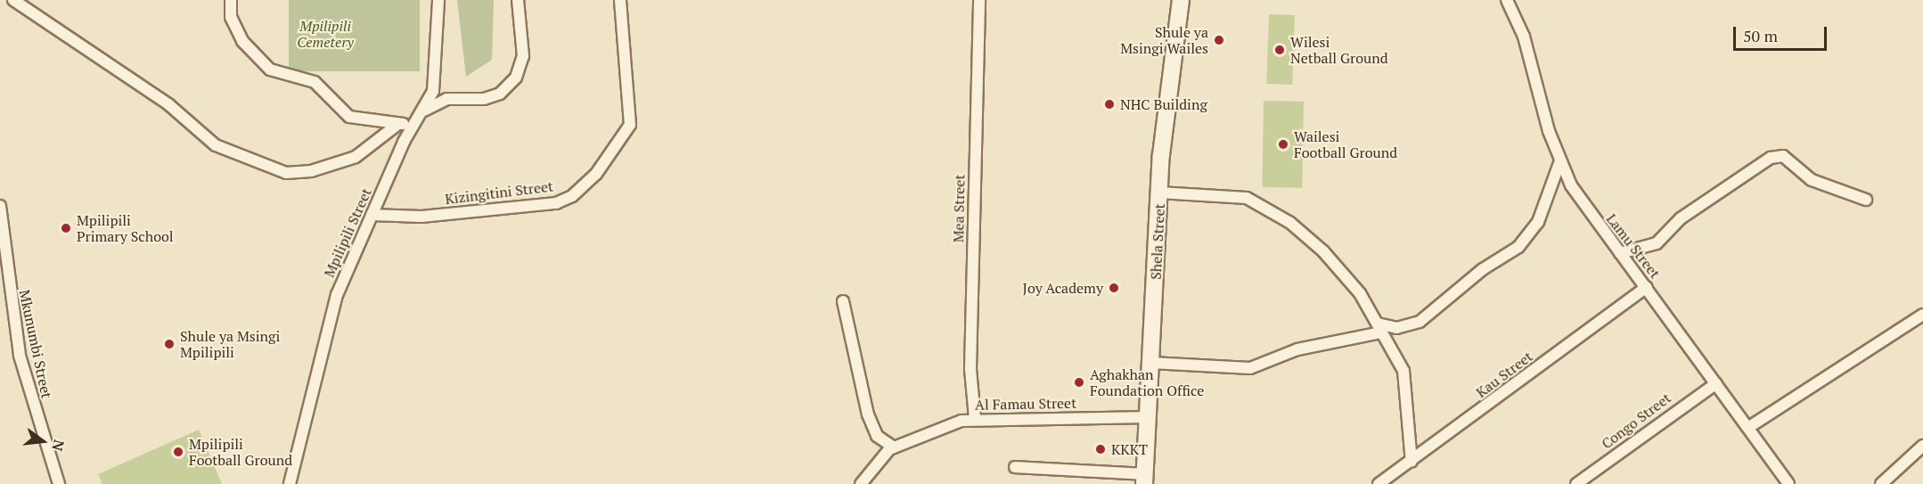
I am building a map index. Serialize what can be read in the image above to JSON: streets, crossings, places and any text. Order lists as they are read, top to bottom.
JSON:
{
  "streets": {
    "main road": ["Shela Street"],
    "street": [
      "Kizingitini Street",
      "Mea Street",
      "Mpilipili Street",
      "Lamu Street",
      "Mkunumbi Street",
      "Kau Street",
      "Al Famau Street",
      "Congo Street"
    ]
  },
  "crossings": [
    ["Kizingitini Street", "Mpilipili Street"],
    ["Mea Street", "Al Famau Street"],
    ["Shela Street", "Al Famau Street"],
    ["Lamu Street", "Kau Street"],
    ["Lamu Street", "Congo Street"]
  ],
  "parks": ["Mpilipili Cemetery"],
  "places": [
    "Shule ya Msingi Wailes",
    "Wilesi Netball Ground",
    "NHC Building",
    "Wailesi Football Ground",
    "Mpilipili Primary School",
    "Joy Academy",
    "Shule ya Msingi Mpilipili",
    "Aghakhan Foundation Office",
    "KKKT",
    "Mpilipili Football Ground"
  ],
  "scale_bar": "50 m",
  "north": "right"
}
